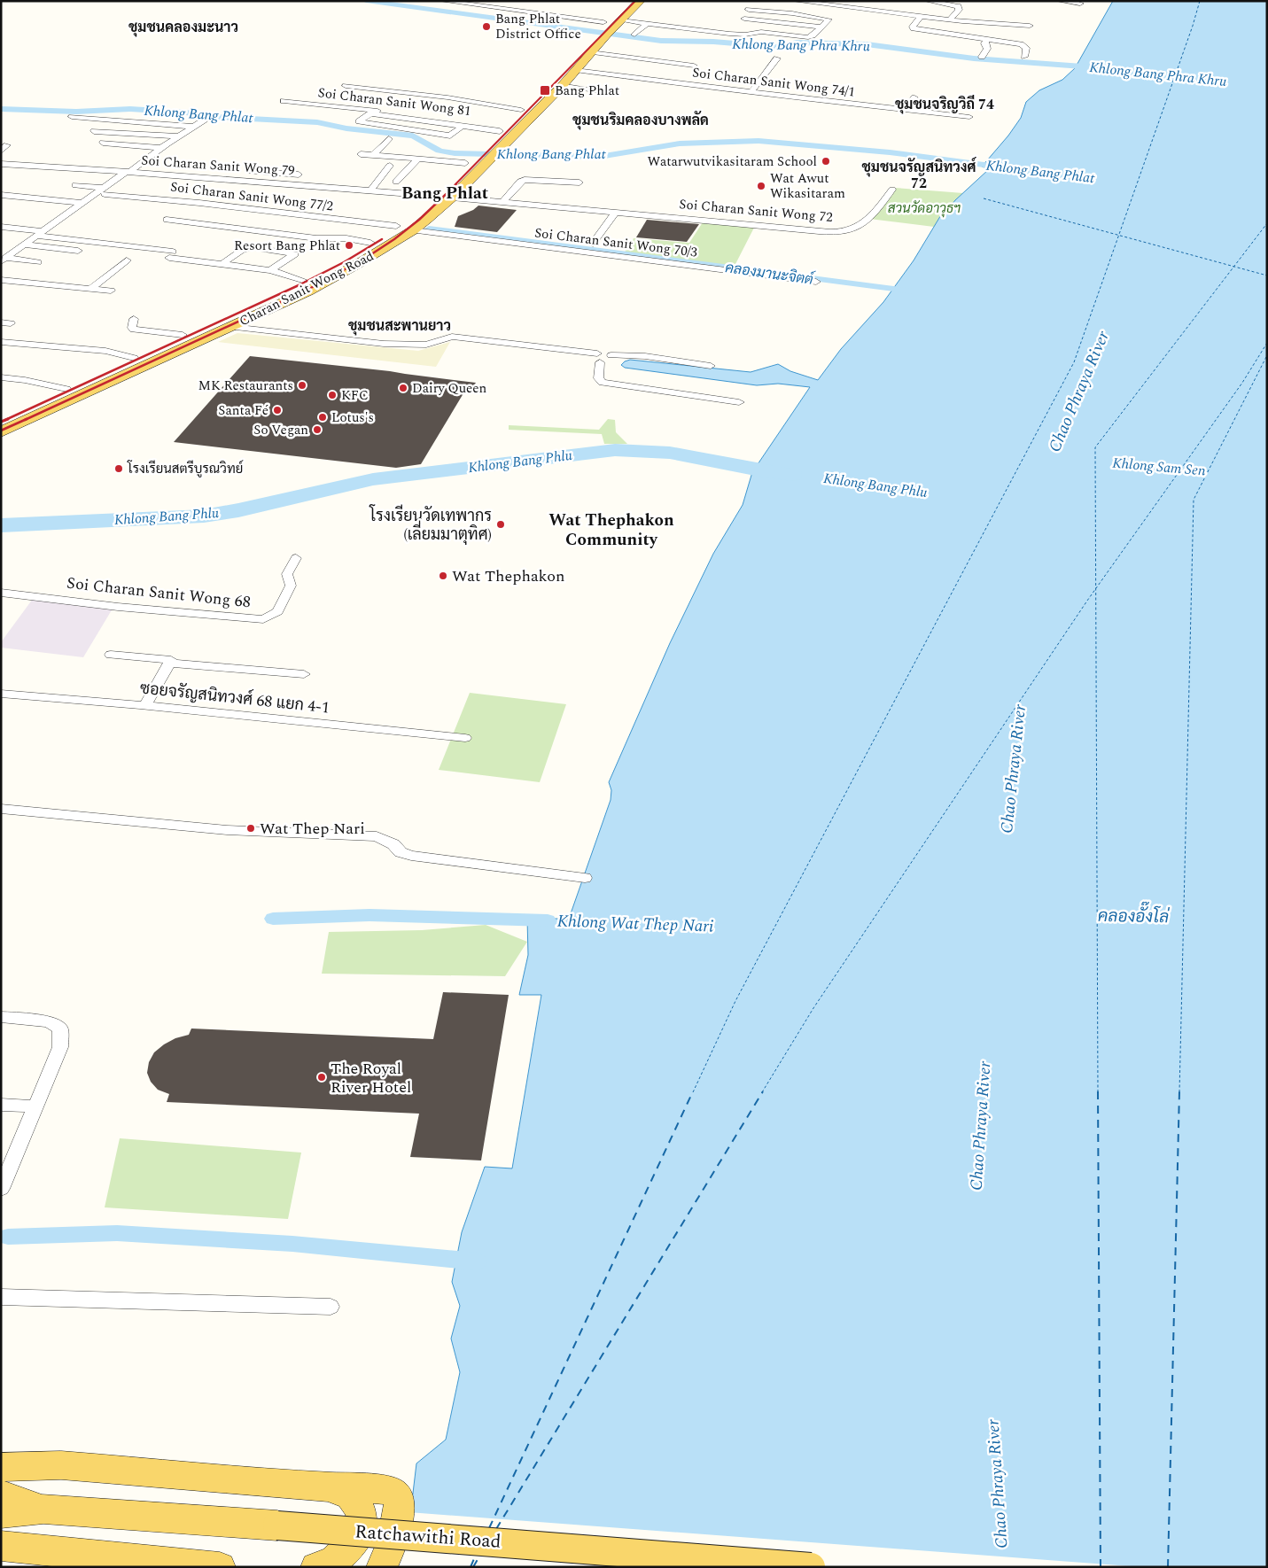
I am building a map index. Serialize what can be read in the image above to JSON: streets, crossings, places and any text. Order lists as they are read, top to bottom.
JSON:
{
  "streets": {
    "main road": ["Charan Sanit Wong Road", "Ratchawithi Road"],
    "street": [
      "Soi Charan Sanit Wong 74/1",
      "Soi Charan Sanit Wong 81",
      "Soi Charan Sanit Wong 79",
      "Soi Charan Sanit Wong 77/2",
      "Soi Charan Sanit Wong 72",
      "Soi Charan Sanit Wong 70/3",
      "Soi Charan Sanit Wong 68",
      "ซอยจรัญสนิทวงศ์ 68 แยก 4-1"
    ]
  },
  "crossings": [
    ["Soi Charan Sanit Wong 74/1", "Charan Sanit Wong Road"],
    ["Soi Charan Sanit Wong 79", "Soi Charan Sanit Wong 72"],
    ["Soi Charan Sanit Wong 79", "Charan Sanit Wong Road"],
    ["Soi Charan Sanit Wong 77/2", "Charan Sanit Wong Road"],
    ["Soi Charan Sanit Wong 72", "Charan Sanit Wong Road"],
    ["Soi Charan Sanit Wong 70/3", "Charan Sanit Wong Road"]
  ],
  "districts": [
    "ชุมชนคลองมะนาว",
    "ชุมชนจริญวิถี 74",
    "ชุมชนริมคลองบางพลัด",
    "ชุมชนจรัญสนิทวงศ์ 72",
    "Bang Phlat",
    "ชุมชนสะพานยาว",
    "Wat Thephakon Community"
  ],
  "water": [
    "Khlong Bang Phra Khru",
    "Khlong Bang Phlat",
    "คลองมานะจิตต์",
    "Chao Phraya River",
    "Khlong Bang Phlu",
    "Khlong Sam Sen",
    "คลองอั๊งโล่",
    "Khlong Wat Thep Nari"
  ],
  "parks": ["สวนวัดอาวุธฯ"],
  "places": {
    "other": [
      "Bang Phlat District Office",
      "Watarwutvikasitaram School",
      "Wat Awut Wikasitaram",
      "Resort Bang Phlat",
      "MK Restaurants",
      "Dairy Queen",
      "KFC",
      "Santa Fé",
      "Lotus's",
      "So Vegan",
      "โรงเรียนสตรีบูรณวิทย์",
      "โรงเรียนวัดเทพากร (เลี่ยมมาตุทิศ)",
      "Wat Thephakon",
      "Wat Thep Nari",
      "The Royal River Hotel"
    ],
    "transit": ["Bang Phlat"]
  }
}
